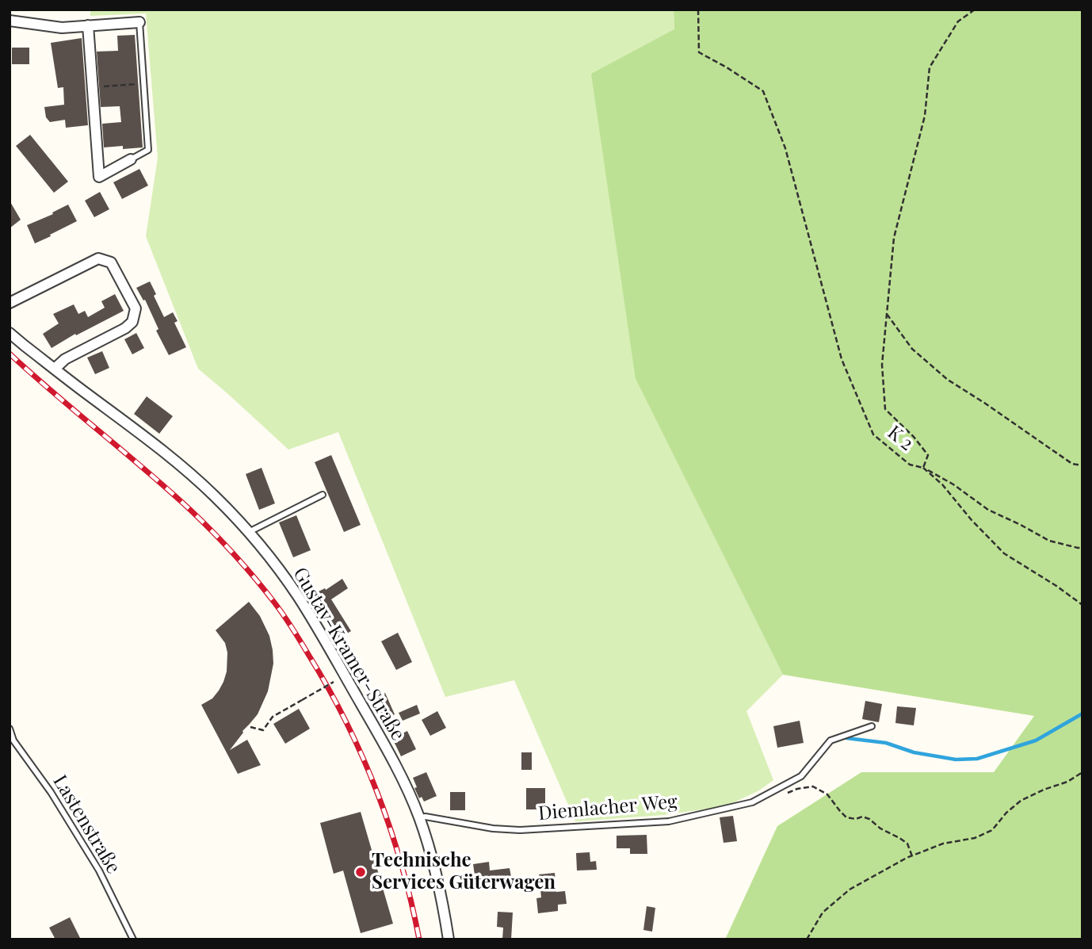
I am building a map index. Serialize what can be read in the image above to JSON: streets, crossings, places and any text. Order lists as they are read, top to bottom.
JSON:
{
  "streets": {
    "street": ["Gustav-Kramer-Straße"],
    "lane": ["Diemlacher Weg", "Lastenstraße"],
    "path": ["K 2"]
  },
  "crossings": [
    ["Gustav-Kramer-Straße", "Diemlacher Weg"]
  ],
  "places": ["Technische Services Güterwagen"]
}
